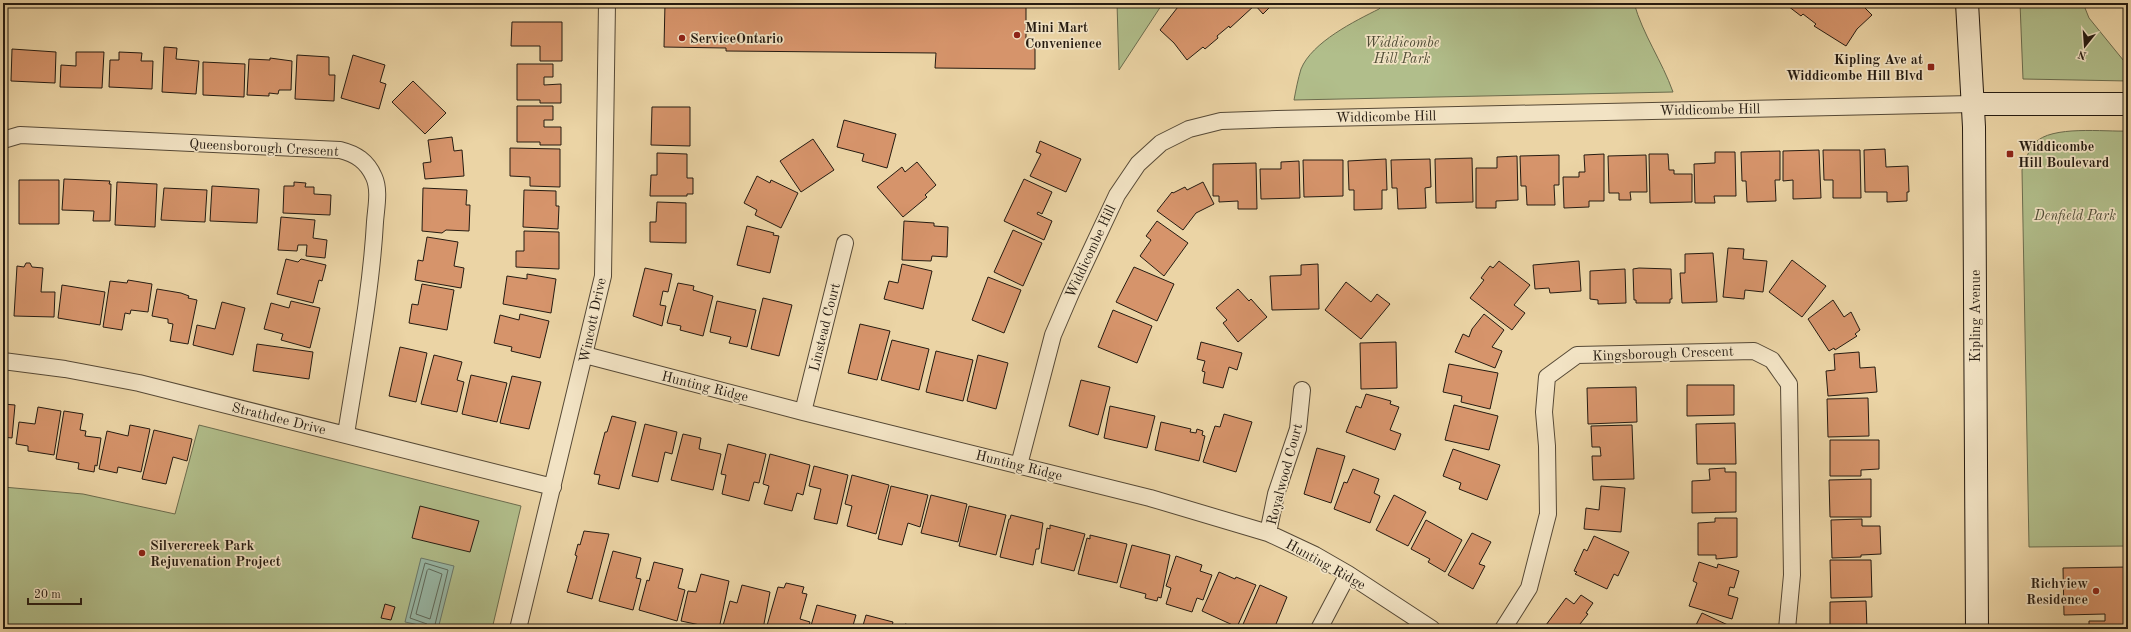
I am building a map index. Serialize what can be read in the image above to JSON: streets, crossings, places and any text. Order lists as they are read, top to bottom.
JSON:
{
  "streets": {
    "main road": ["Kipling Avenue"],
    "street": [
      "Widdicombe Hill",
      "Queensborough Crescent",
      "Wincott Drive",
      "Linstead Court",
      "Kingsborough Crescent",
      "Hunting Ridge",
      "Strathdee Drive",
      "Royalwood Court"
    ]
  },
  "crossings": [
    ["Widdicombe Hill", "Kipling Avenue"],
    ["Widdicombe Hill", "Hunting Ridge"],
    ["Queensborough Crescent", "Strathdee Drive"],
    ["Wincott Drive", "Hunting Ridge"],
    ["Wincott Drive", "Strathdee Drive"],
    ["Linstead Court", "Hunting Ridge"],
    ["Hunting Ridge", "Royalwood Court"]
  ],
  "parks": ["Widdicombe Hill Park", "Denfield Park"],
  "places": {
    "other": [
      "Mini Mart Convenience",
      "ServiceOntario",
      "Silvercreek Park Rejuvenation Project",
      "Richview Residence"
    ],
    "transit": ["Kipling Ave at Widdicombe Hill Blvd", "Widdicombe Hill Boulevard"]
  },
  "scale_bar": "20 m",
  "north": "bottom"
}
